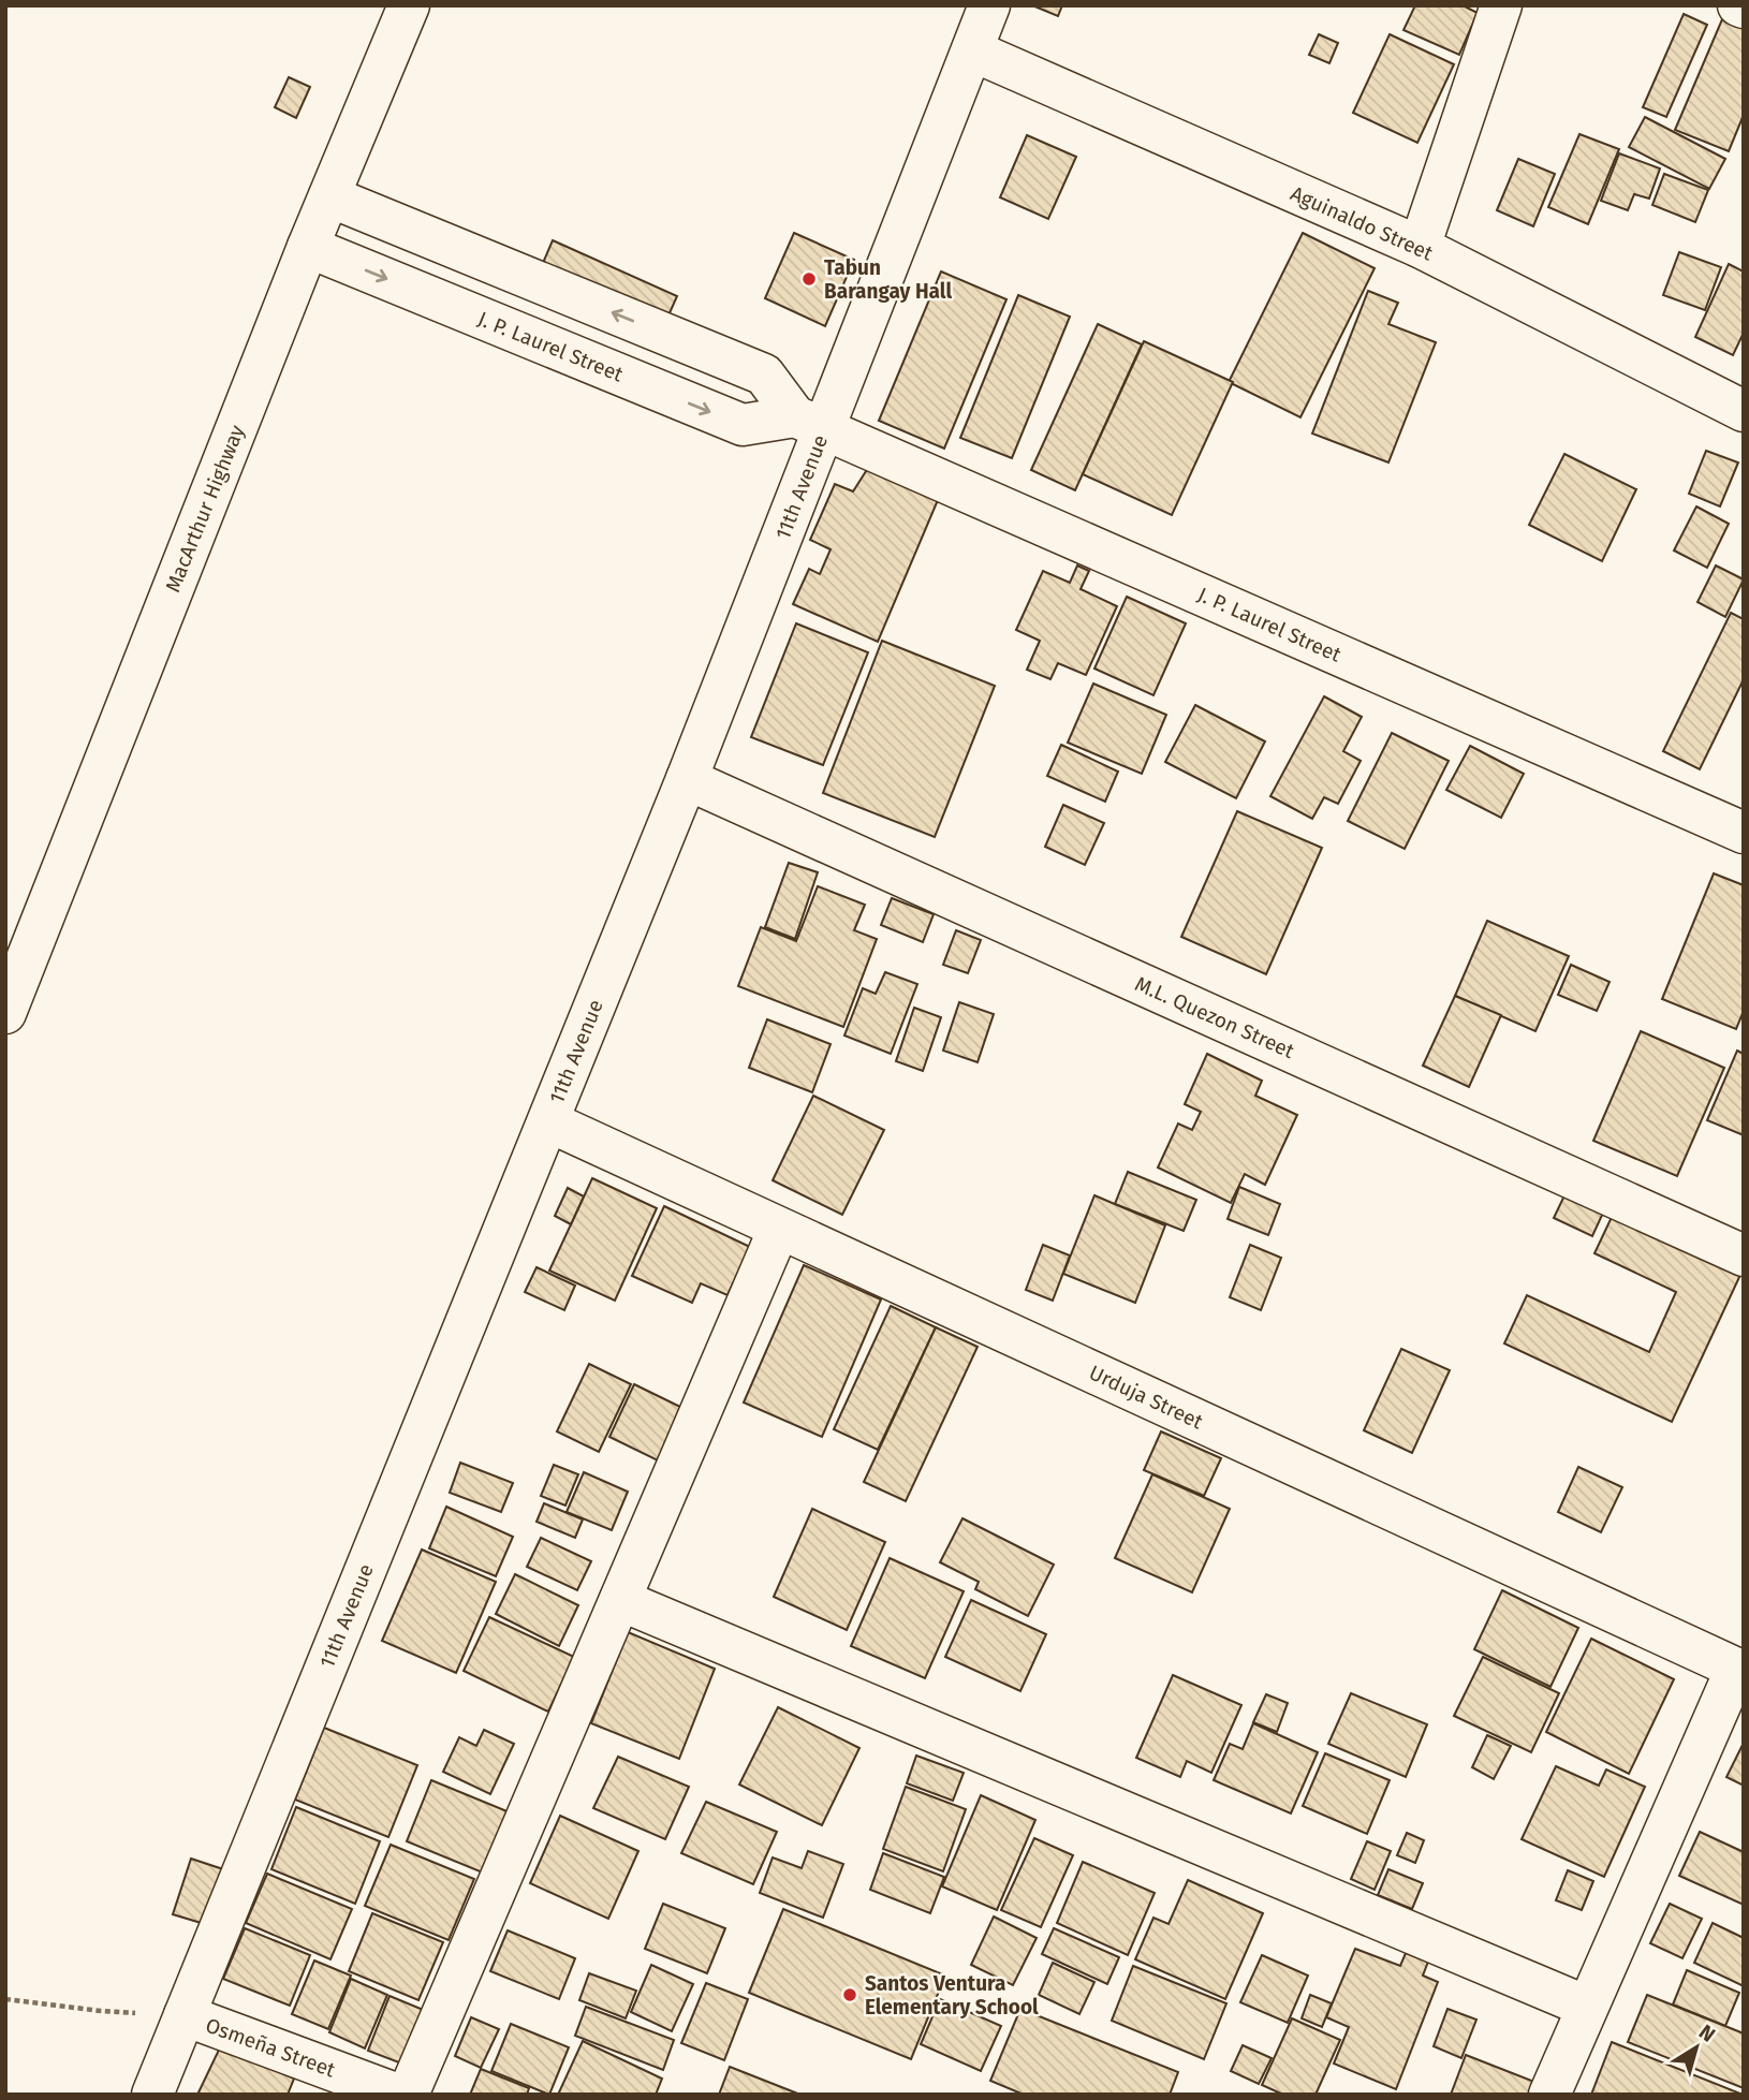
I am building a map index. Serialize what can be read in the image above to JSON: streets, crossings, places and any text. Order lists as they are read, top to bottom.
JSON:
{
  "streets": {
    "main road": [
      "Aguinaldo Street",
      "J. P. Laurel Street",
      "11th Avenue",
      "MacArthur Highway",
      "M.L. Quezon Street",
      "Urduja Street",
      "Osmeña Street"
    ]
  },
  "crossings": [
    ["Aguinaldo Street", "11th Avenue"],
    ["J. P. Laurel Street", "11th Avenue"],
    ["J. P. Laurel Street", "MacArthur Highway"],
    ["11th Avenue", "M.L. Quezon Street"],
    ["11th Avenue", "Urduja Street"],
    ["11th Avenue", "Osmeña Street"]
  ],
  "places": ["Tabun Barangay Hall", "Santos Ventura Elementary School"],
  "north": "top right"
}
